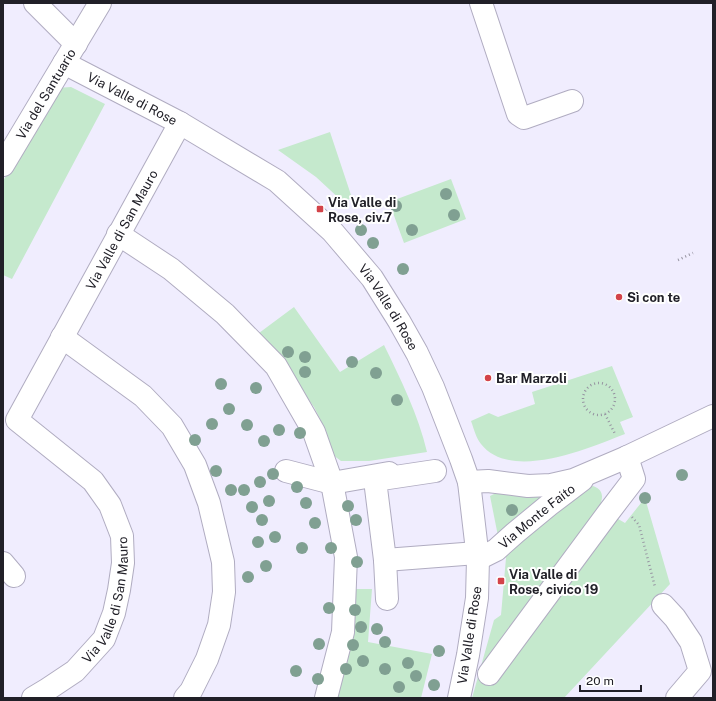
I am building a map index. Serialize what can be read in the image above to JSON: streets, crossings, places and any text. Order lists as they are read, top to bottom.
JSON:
{
  "streets": {
    "street": [
      "Via del Santuario",
      "Via Valle di Rose",
      "Via Valle di San Mauro",
      "Via Monte Faito"
    ]
  },
  "crossings": [
    ["Via del Santuario", "Via Valle di Rose"],
    ["Via Valle di Rose", "Via Valle di San Mauro"],
    ["Via Valle di Rose", "Via Monte Faito"]
  ],
  "places": {
    "transit": ["Via Valle di Rose, civ.7", "Via Valle di Rose, civico 19"],
    "other": ["Sì con te", "Bar Marzoli"]
  },
  "scale_bar": "20 m"
}
